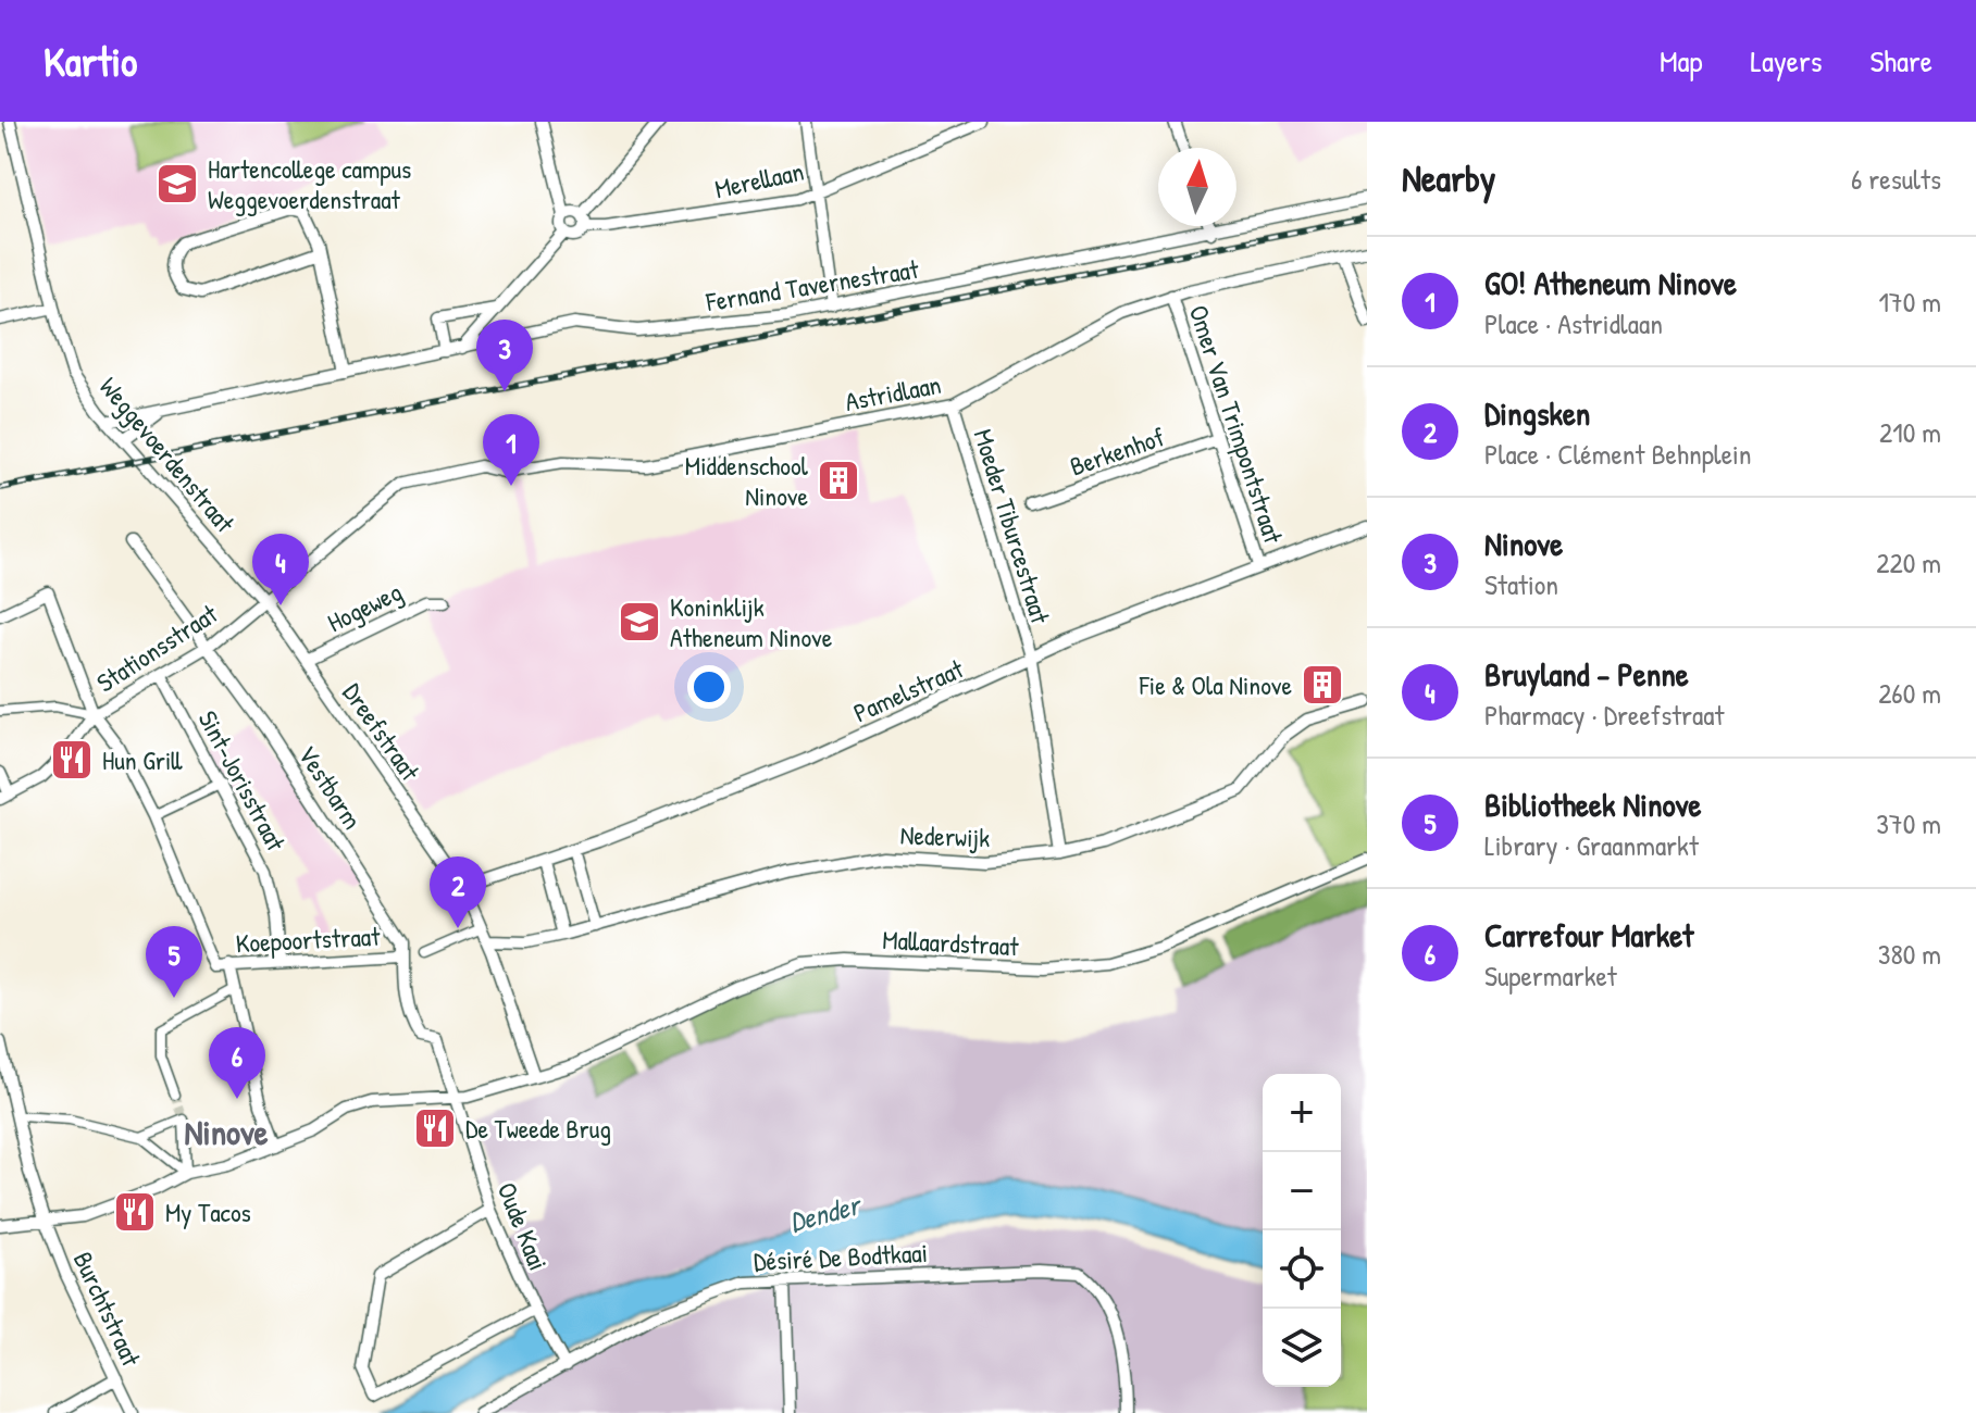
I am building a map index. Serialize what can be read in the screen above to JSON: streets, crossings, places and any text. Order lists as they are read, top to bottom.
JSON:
{
  "streets": {
    "street": [
      "Merellaan",
      "Fernand Tavernestraat",
      "Astridlaan",
      "Omer Van Trimpontstraat",
      "Berkenhof",
      "Weggevoerdenstraat",
      "Moeder Tiburcestraat",
      "Hogeweg",
      "Stationsstraat",
      "Pamelstraat",
      "Dreefstraat",
      "Sint-Jorisstraat",
      "Vestbarm",
      "Nederwijk",
      "Koepoortstraat",
      "Mallaardstraat",
      "Oude Kaai",
      "Désiré De Bodtkaai",
      "Burchtstraat"
    ]
  },
  "crossings": [
    ["Fernand Tavernestraat", "Weggevoerdenstraat"],
    ["Astridlaan", "Omer Van Trimpontstraat"],
    ["Astridlaan", "Moeder Tiburcestraat"],
    ["Astridlaan", "Stationsstraat"],
    ["Omer Van Trimpontstraat", "Berkenhof"],
    ["Omer Van Trimpontstraat", "Pamelstraat"],
    ["Weggevoerdenstraat", "Stationsstraat"],
    ["Weggevoerdenstraat", "Dreefstraat"],
    ["Moeder Tiburcestraat", "Pamelstraat"],
    ["Moeder Tiburcestraat", "Nederwijk"],
    ["Hogeweg", "Dreefstraat"],
    ["Stationsstraat", "Dreefstraat"],
    ["Stationsstraat", "Sint-Jorisstraat"],
    ["Stationsstraat", "Vestbarm"],
    ["Pamelstraat", "Dreefstraat"],
    ["Dreefstraat", "Nederwijk"],
    ["Dreefstraat", "Mallaardstraat"],
    ["Sint-Jorisstraat", "Koepoortstraat"],
    ["Vestbarm", "Koepoortstraat"],
    ["Vestbarm", "Mallaardstraat"],
    ["Vestbarm", "Oude Kaai"],
    ["Mallaardstraat", "Oude Kaai"],
    ["Mallaardstraat", "Burchtstraat"],
    ["Oude Kaai", "Désiré De Bodtkaai"]
  ],
  "districts": ["Ninove"],
  "water": ["Dender"],
  "places": {
    "school or university": ["Hartencollege campus Weggevoerdenstraat", "Koninklijk Atheneum Ninove"],
    "building": ["Middenschool Ninove", "Fie & Ola Ninove"],
    "restaurant": ["Hun Grill", "De Tweede Brug", "My Tacos"]
  },
  "north": "top",
  "page": {
    "header": "Kartio",
    "nav": ["Map", "Layers", "Share"],
    "heading": ["Nearby", "6 results"],
    "list": [
      {
        "mark": "1",
        "name": "GO! Atheneum Ninove",
        "note": "Place · Astridlaan",
        "value": "170 m"
      },
      {
        "mark": "2",
        "name": "Dingsken",
        "note": "Place · Clément Behnplein",
        "value": "210 m"
      },
      {
        "mark": "3",
        "name": "Ninove",
        "note": "Station",
        "value": "220 m"
      },
      {
        "mark": "4",
        "name": "Bruyland - Penne",
        "note": "Pharmacy · Dreefstraat",
        "value": "260 m"
      },
      {
        "mark": "5",
        "name": "Bibliotheek Ninove",
        "note": "Library · Graanmarkt",
        "value": "370 m"
      },
      {
        "mark": "6",
        "name": "Carrefour Market",
        "note": "Supermarket",
        "value": "380 m"
      }
    ],
    "pins": [
      "3",
      "1",
      "4",
      "2",
      "5",
      "6"
    ],
    "map_buttons": ["+", "−"]
  }
}
